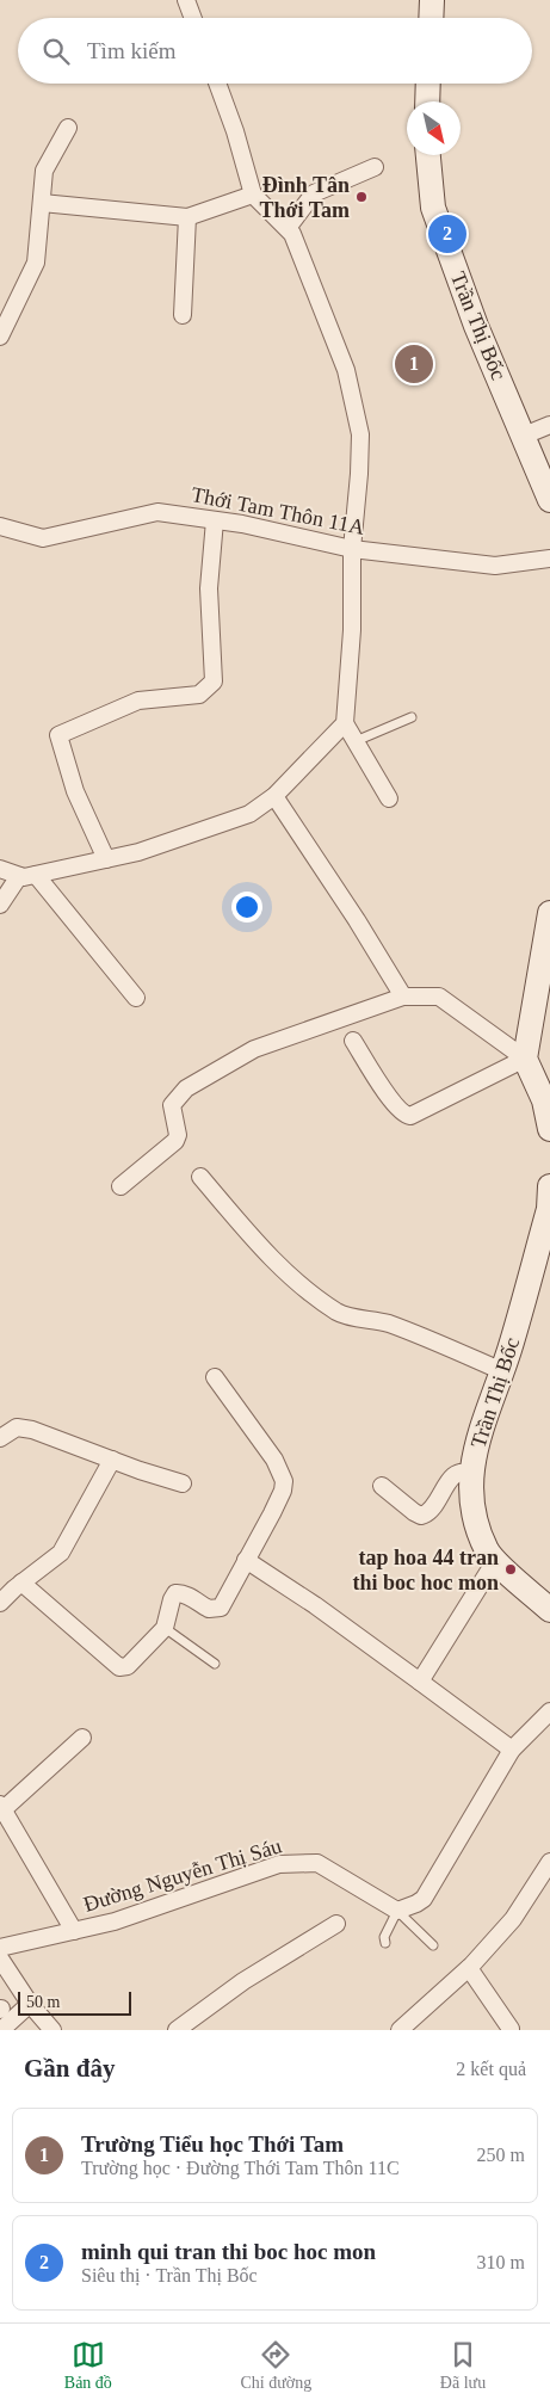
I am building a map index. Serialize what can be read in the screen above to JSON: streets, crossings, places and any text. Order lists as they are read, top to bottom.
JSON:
{
  "streets": {
    "street": ["Trần Thị Bốc", "Thới Tam Thôn 11A", "Đường Nguyễn Thị Sáu"]
  },
  "places": ["Đình Tân Thới Tam", "tap hoa 44 tran thi boc hoc mon"],
  "scale_bar": "50 m",
  "north": "bottom right",
  "page": {
    "search": "Tìm kiếm",
    "pins": ["2", "1"],
    "scale": "50 m",
    "heading": ["Gần đây", "2 kết quả"],
    "list": [
      {
        "mark": "1",
        "name": "Trường Tiểu học Thới Tam",
        "note": "Trường học · Đường Thới Tam Thôn 11C",
        "value": "250 m"
      },
      {
        "mark": "2",
        "name": "minh qui tran thi boc hoc mon",
        "note": "Siêu thị · Trần Thị Bốc",
        "value": "310 m"
      }
    ],
    "nav": ["Bản đồ", "Chỉ đường", "Đã lưu"]
  }
}
